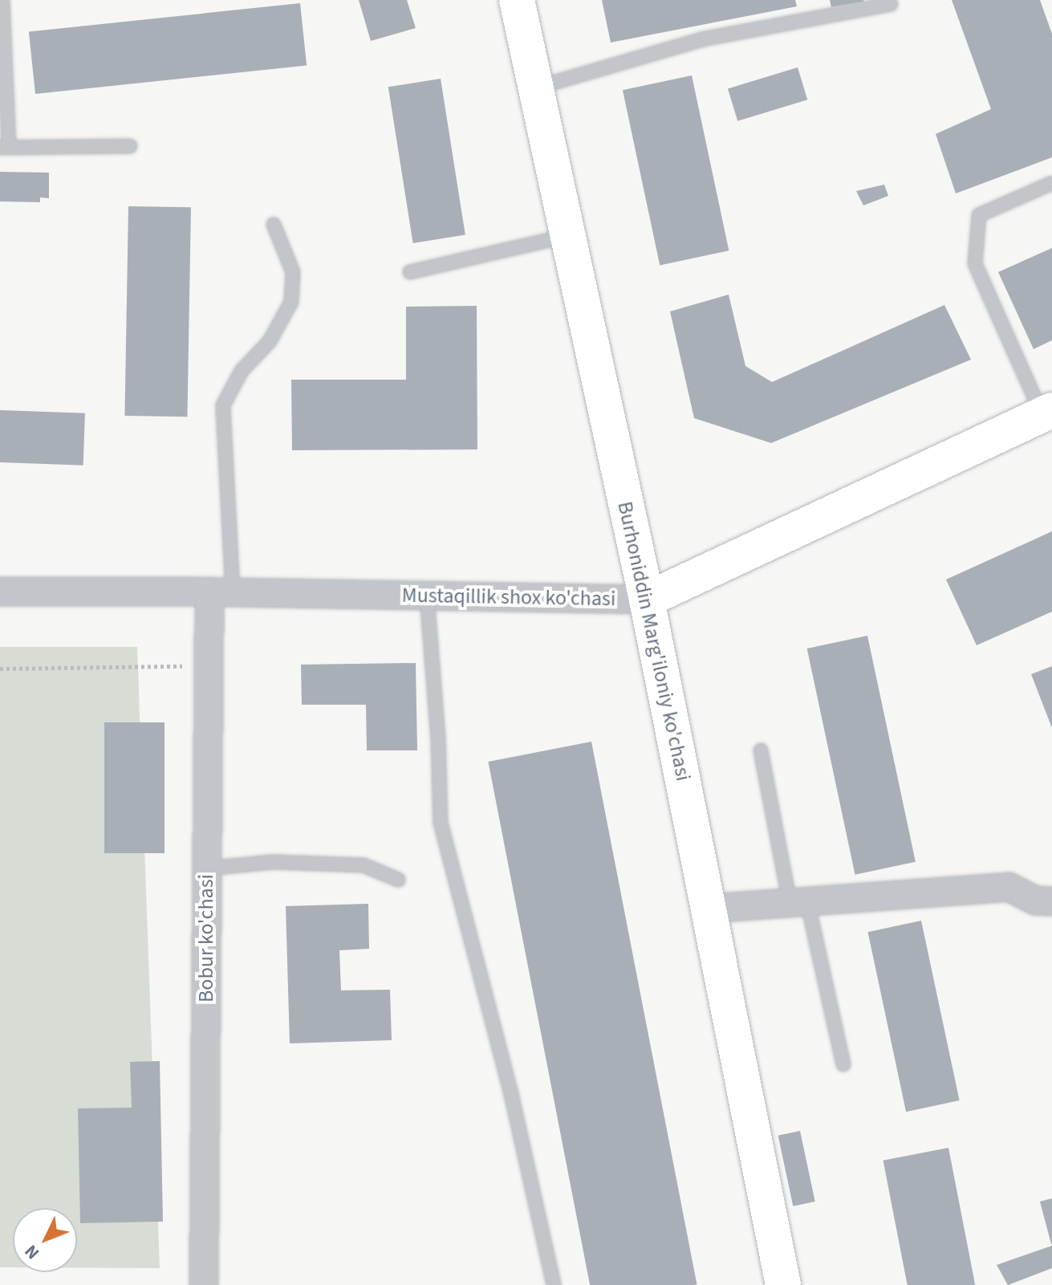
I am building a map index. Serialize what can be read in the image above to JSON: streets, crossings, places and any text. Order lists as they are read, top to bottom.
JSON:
{
  "streets": {
    "street": ["Mustaqillik shox ko'chasi", "Burhoniddin Marg'iloniy ko'chasi", "Bobur ko'chasi"]
  },
  "crossings": [
    ["Mustaqillik shox ko'chasi", "Burhoniddin Marg'iloniy ko'chasi"],
    ["Mustaqillik shox ko'chasi", "Bobur ko'chasi"]
  ],
  "north": "bottom left"
}
